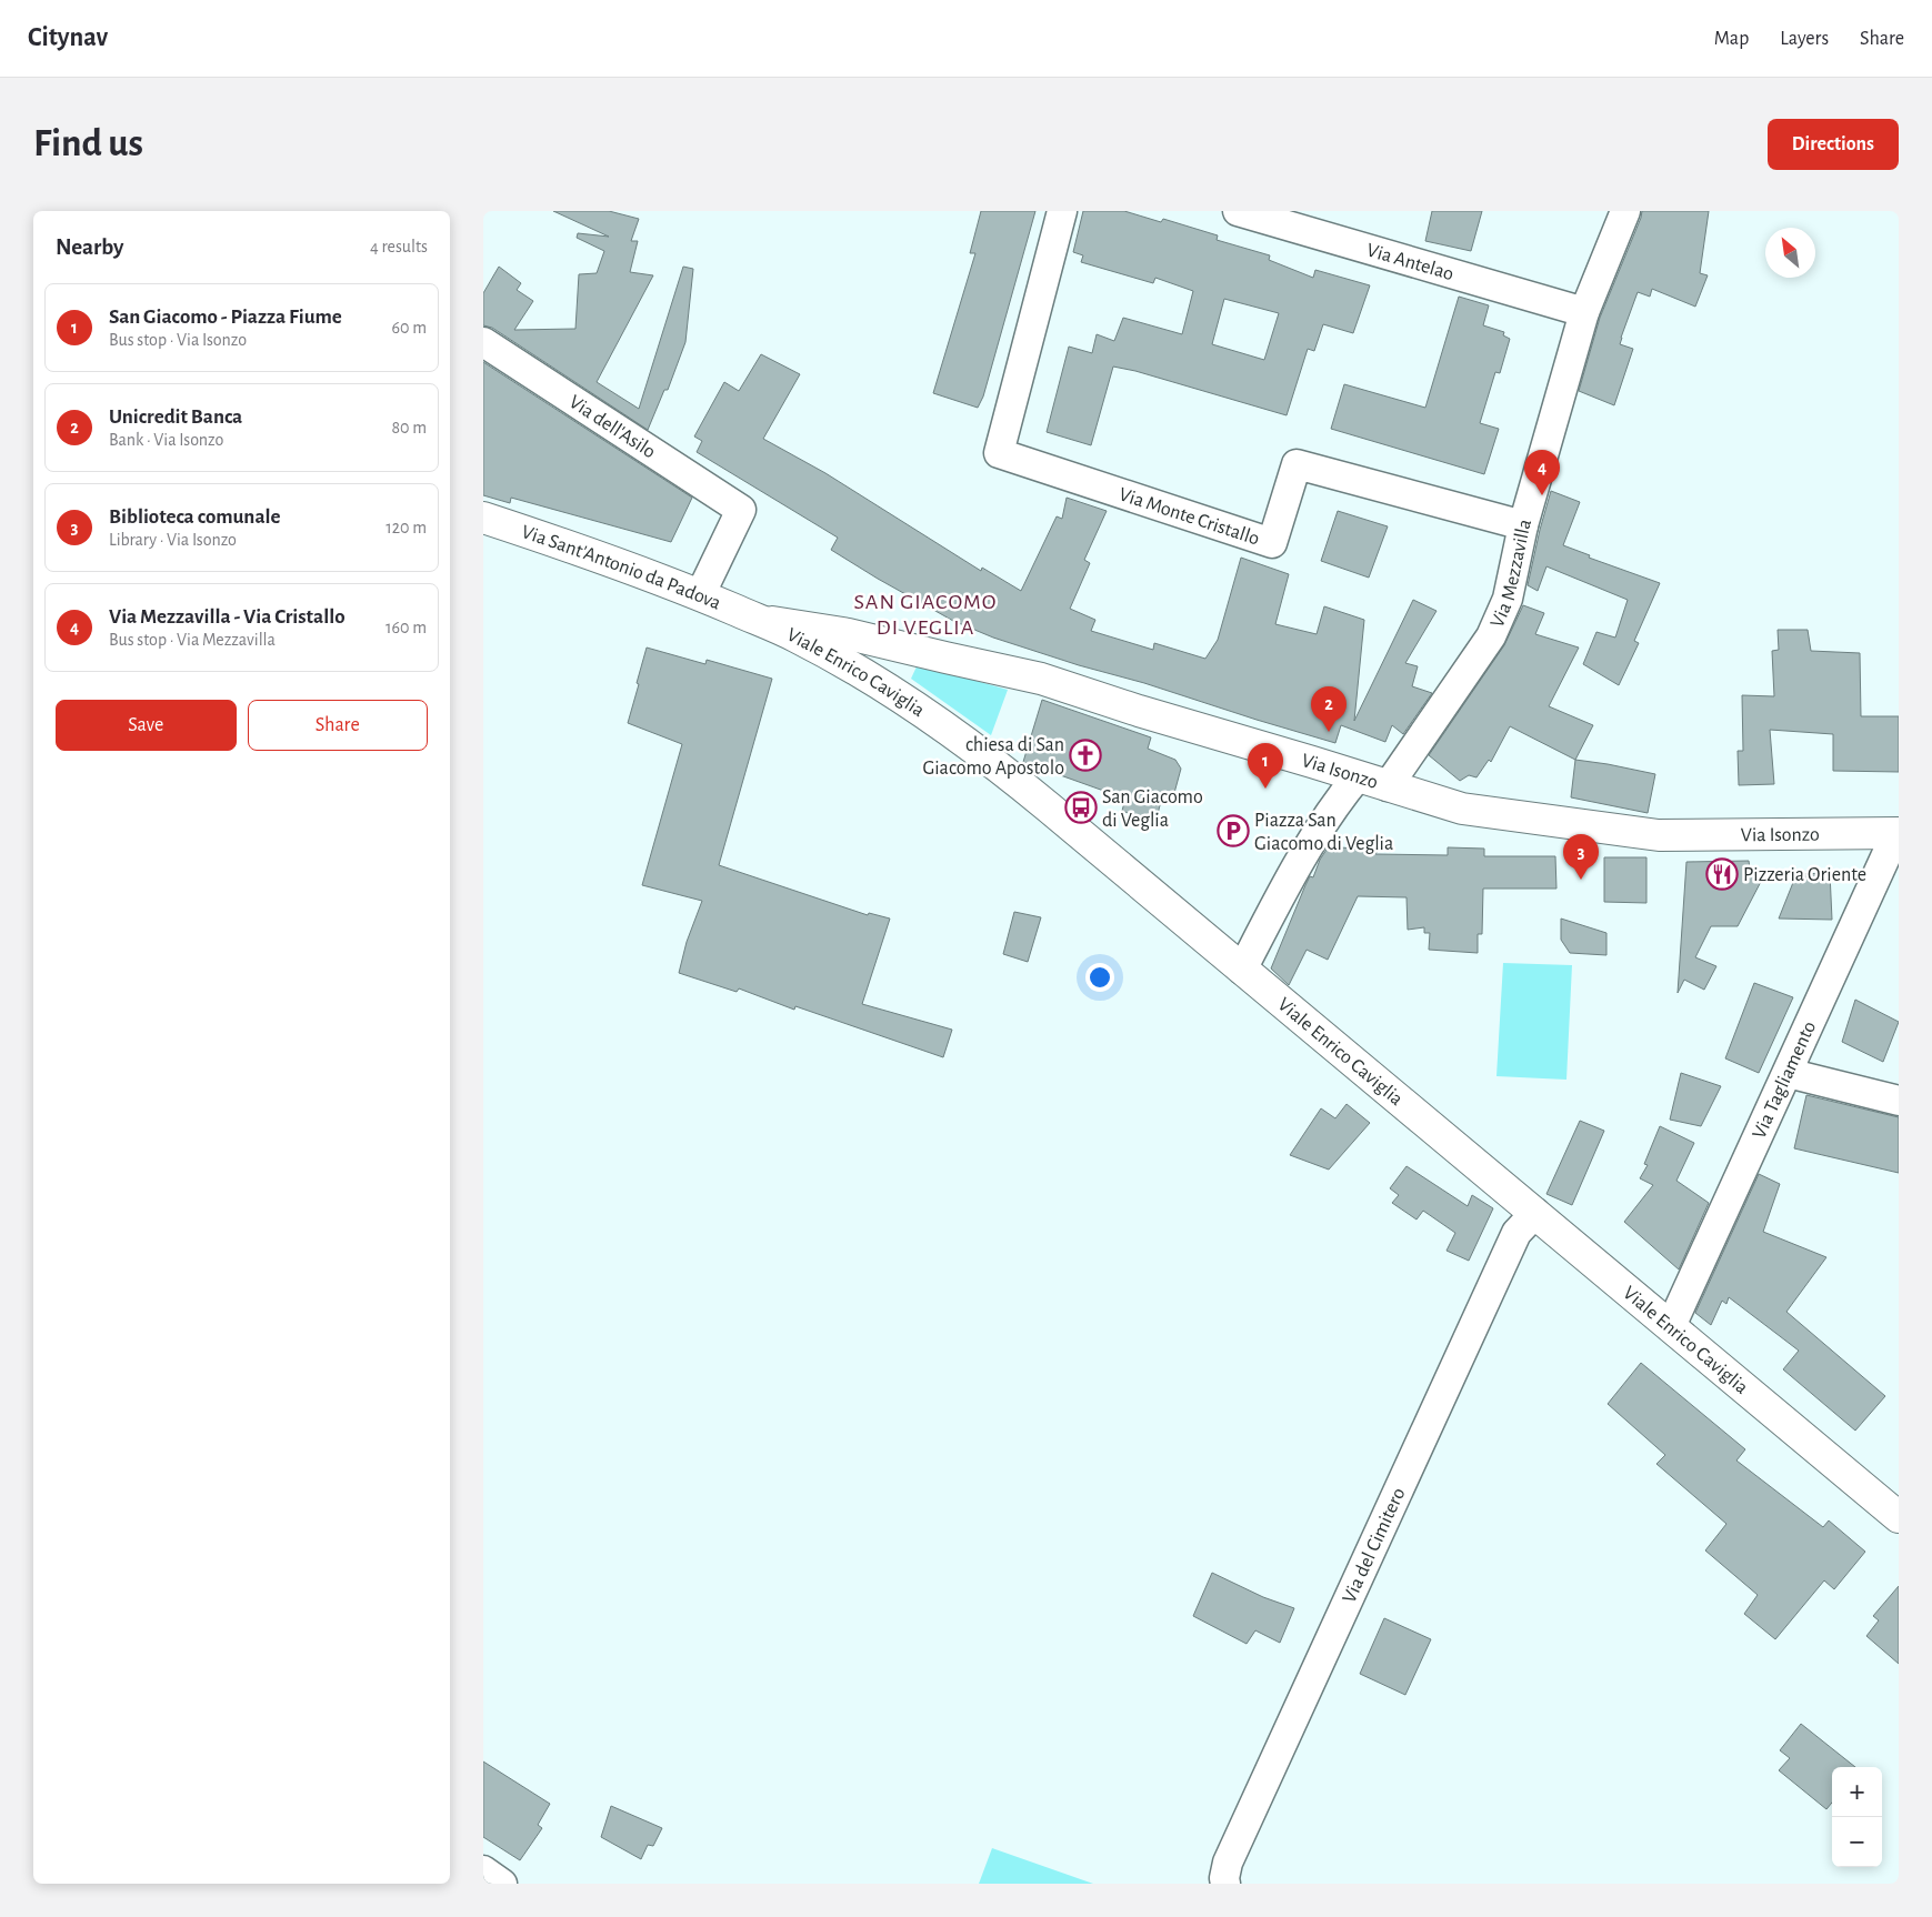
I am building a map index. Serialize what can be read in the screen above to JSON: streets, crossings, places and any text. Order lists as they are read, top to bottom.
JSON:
{
  "streets": {
    "main road": ["Via Sant'Antonio da Padova", "Viale Enrico Caviglia", "Via Isonzo"],
    "street": [
      "Via Antelao",
      "Via dell'Asilo",
      "Via Monte Cristallo",
      "Via Mezzavilla",
      "Via Tagliamento",
      "Via del Cimitero"
    ]
  },
  "crossings": [
    ["Via Antelao", "Via Mezzavilla"],
    ["Via dell'Asilo", "Via Sant'Antonio da Padova"],
    ["Via Monte Cristallo", "Via Mezzavilla"],
    ["Via Sant'Antonio da Padova", "Viale Enrico Caviglia"],
    ["Via Sant'Antonio da Padova", "Via Isonzo"],
    ["Via Mezzavilla", "Via Isonzo"],
    ["Viale Enrico Caviglia", "Via Isonzo"],
    ["Viale Enrico Caviglia", "Via Tagliamento"],
    ["Viale Enrico Caviglia", "Via del Cimitero"],
    ["Via Isonzo", "Via Tagliamento"]
  ],
  "districts": ["SAN GIACOMO DI VEGLIA"],
  "places": {
    "church": ["chiesa di San Giacomo Apostolo"],
    "bus stop": ["San Giacomo di Veglia"],
    "parking": ["Piazza San Giacomo di Veglia"],
    "restaurant": ["Pizzeria Oriente"]
  },
  "north": "top left",
  "page": {
    "header": "Citynav",
    "nav": ["Map", "Layers", "Share"],
    "buttons": [
      "Directions",
      ["Save", "Share"]
    ],
    "title": "Find us",
    "heading": ["Nearby", "4 results"],
    "list": [
      {
        "mark": "1",
        "name": "San Giacomo - Piazza Fiume",
        "note": "Bus stop · Via Isonzo",
        "value": "60 m"
      },
      {
        "mark": "2",
        "name": "Unicredit Banca",
        "note": "Bank · Via Isonzo",
        "value": "80 m"
      },
      {
        "mark": "3",
        "name": "Biblioteca comunale",
        "note": "Library · Via Isonzo",
        "value": "120 m"
      },
      {
        "mark": "4",
        "name": "Via Mezzavilla - Via Cristallo",
        "note": "Bus stop · Via Mezzavilla",
        "value": "160 m"
      }
    ],
    "pins": [
      "4",
      "2",
      "1",
      "3"
    ],
    "map_buttons": ["+", "−"]
  }
}
